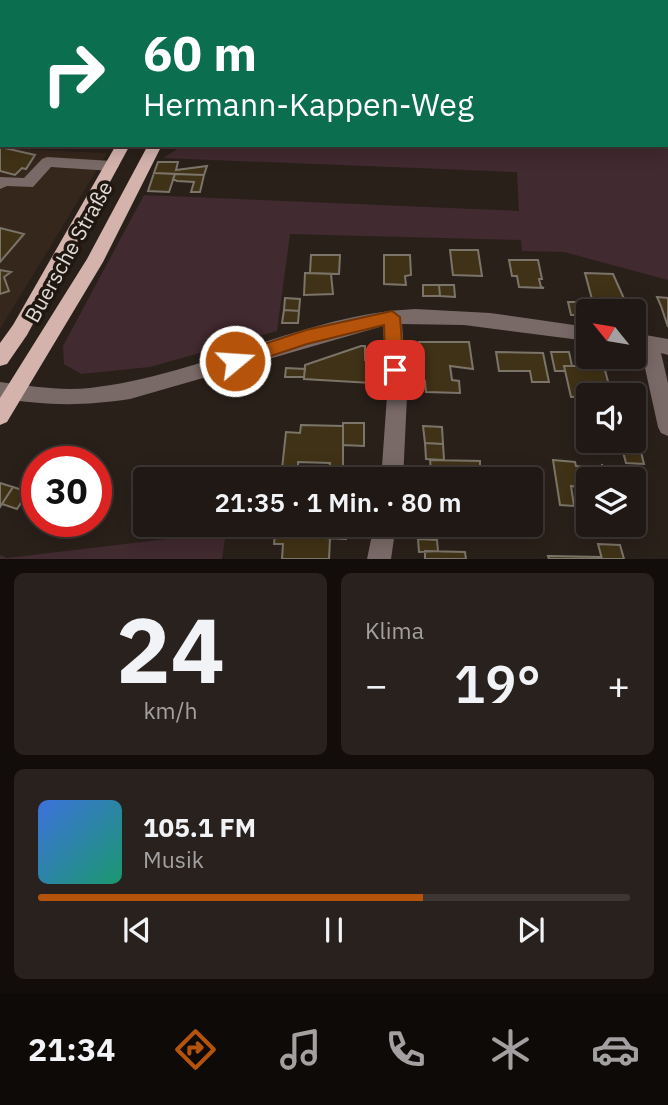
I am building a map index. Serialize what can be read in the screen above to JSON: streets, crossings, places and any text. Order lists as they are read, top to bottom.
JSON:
{
  "streets": {
    "main road": ["Buersche Straße"]
  },
  "north": "top left",
  "page": {
    "turn": ["60 m", "Hermann-Kappen-Weg"],
    "limit": "30",
    "trip": "21:35 · 1 Min. · 80 m",
    "tile": [
      ["24", "km/h"],
      "Klima"
    ],
    "heat": ["−", "19°", "+"],
    "song": ["105.1 FM", "Musik"],
    "tabs": "21:34"
  }
}
